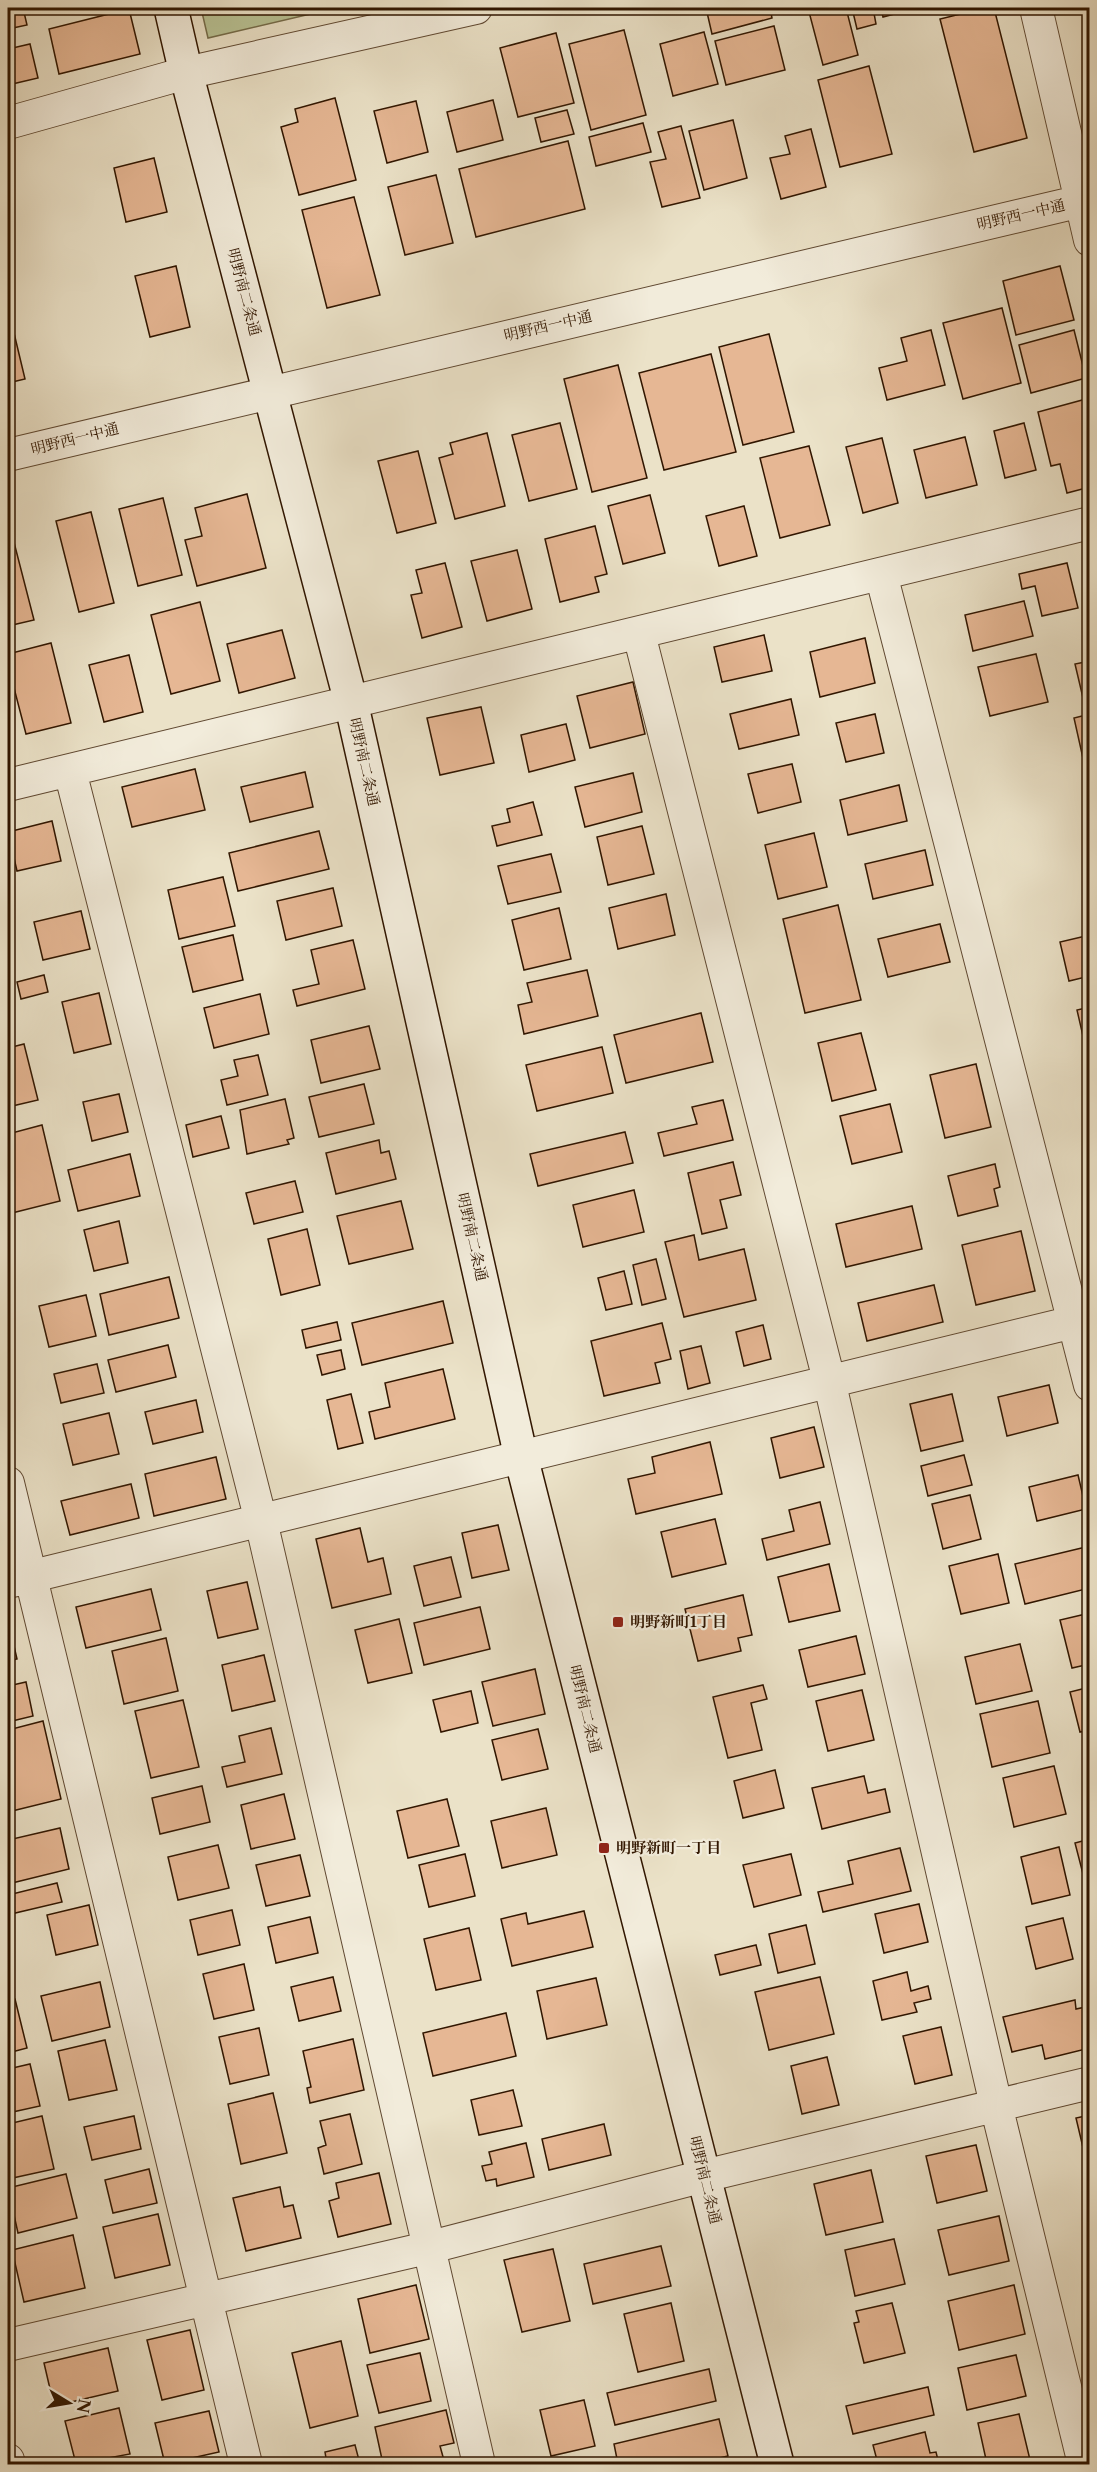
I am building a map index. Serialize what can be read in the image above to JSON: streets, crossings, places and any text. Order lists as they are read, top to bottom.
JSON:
{
  "streets": {
    "street": ["明野西一中通", "明野南二条通"]
  },
  "crossings": [
    ["明野西一中通", "明野南二条通"]
  ],
  "places": {
    "transit": ["明野新町1丁目", "明野新町一丁目"]
  },
  "north": "right"
}
